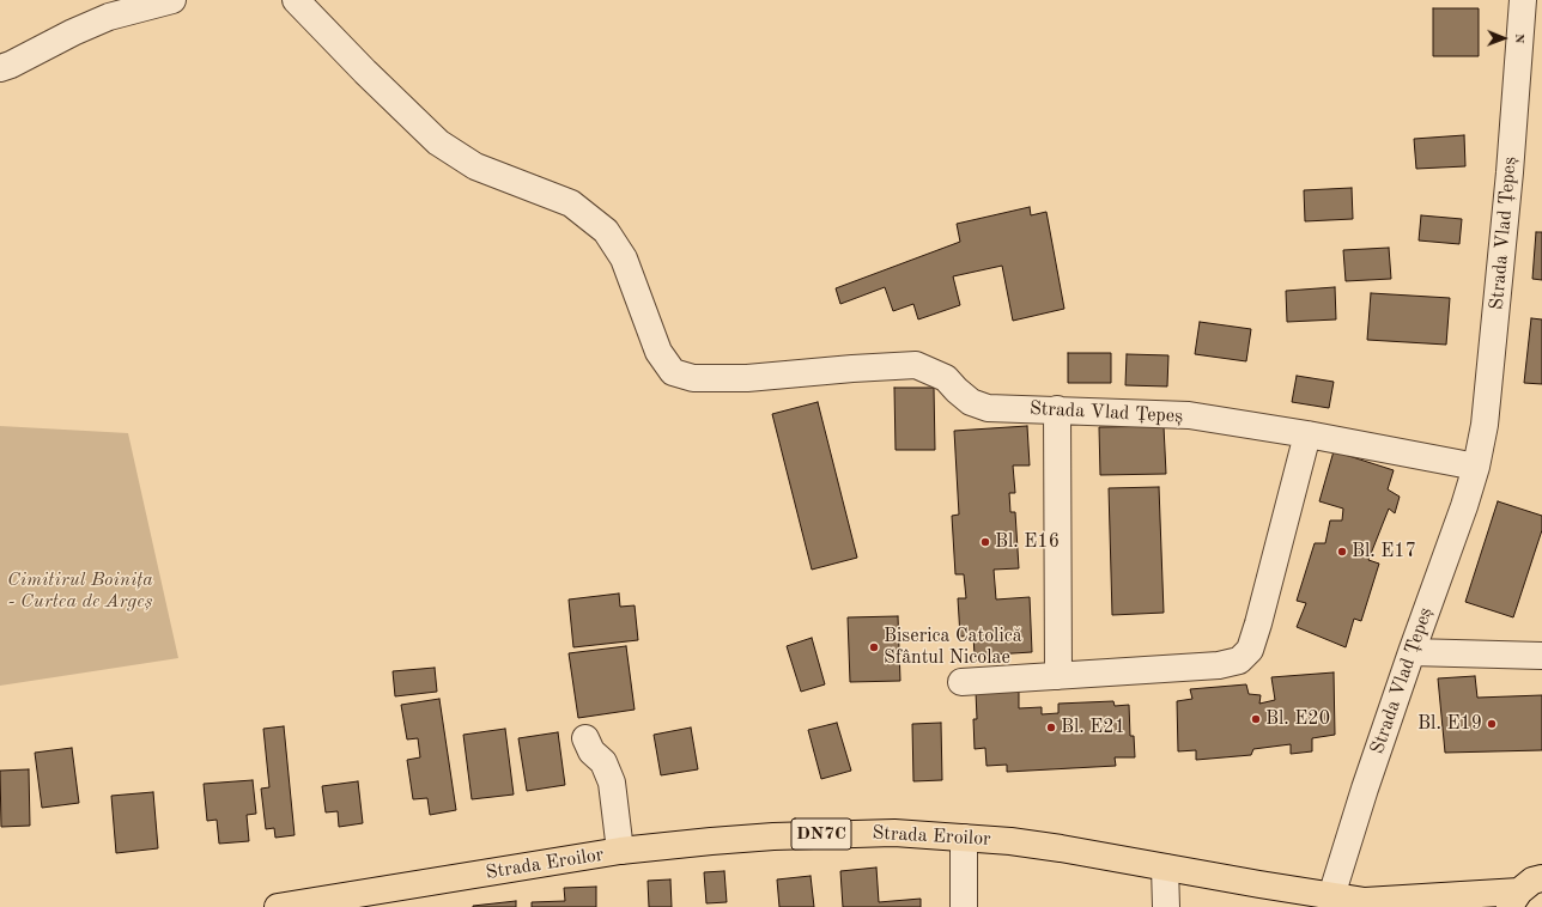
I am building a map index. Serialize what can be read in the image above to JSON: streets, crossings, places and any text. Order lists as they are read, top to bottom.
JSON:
{
  "streets": {
    "main road": ["DN7C", "Strada Eroilor"],
    "street": ["Strada Vlad Țepeș"]
  },
  "crossings": [
    ["Strada Vlad Țepeș", "Strada Eroilor"]
  ],
  "parks": ["Cimitirul Boinița - Curtea de Argeș"],
  "places": [
    "Bl. E16",
    "Bl. E17",
    "Biserica Catolică Sfântul Nicolae",
    "Bl. E20",
    "Bl. E19",
    "Bl. E21"
  ],
  "north": "right"
}
